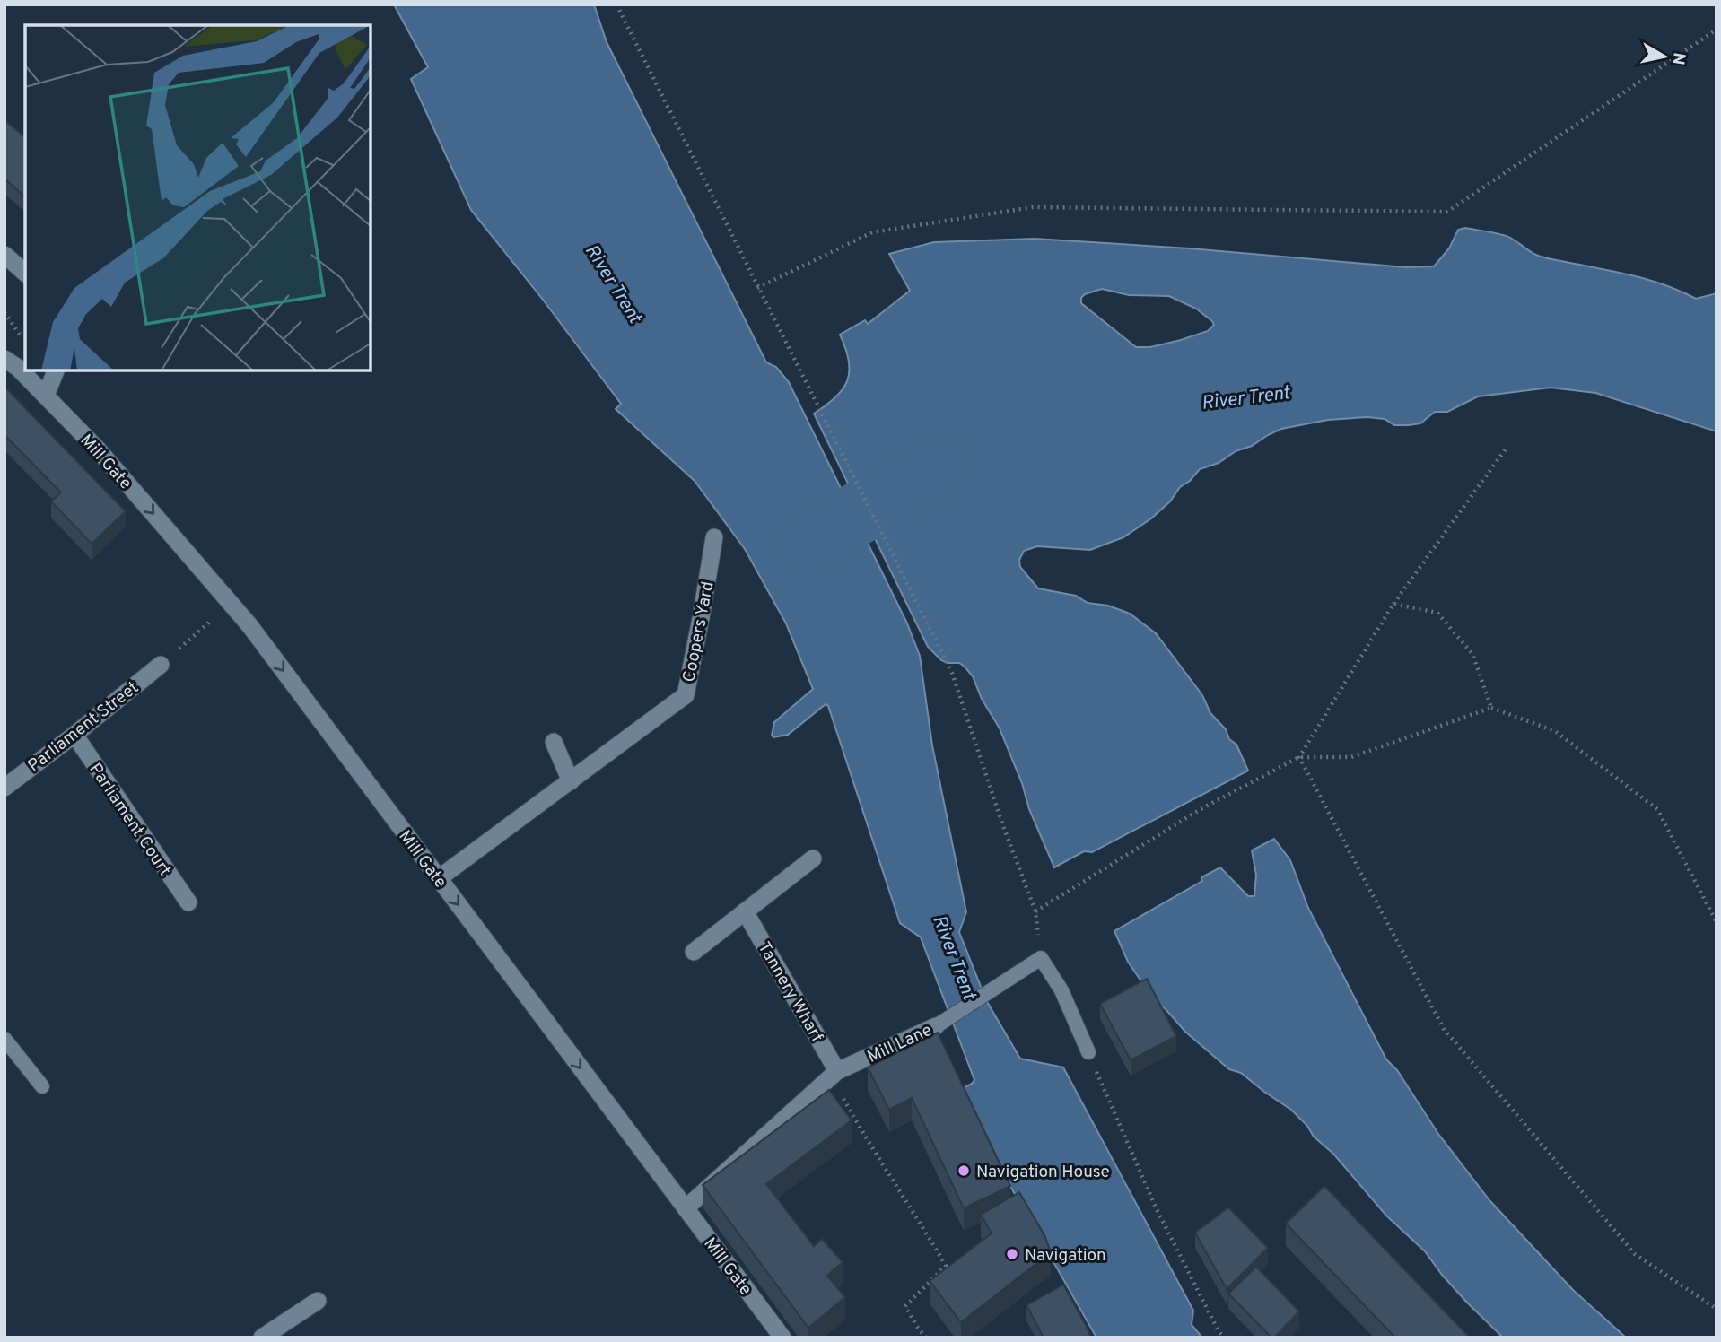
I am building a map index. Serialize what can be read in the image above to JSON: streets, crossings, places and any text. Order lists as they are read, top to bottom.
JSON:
{
  "streets": {
    "street": [
      "Mill Gate",
      "Coopers Yard",
      "Parliament Street",
      "Parliament Court",
      "Tannery Wharf",
      "Mill Lane"
    ]
  },
  "crossings": [
    ["Mill Gate", "Coopers Yard"],
    ["Mill Gate", "Mill Lane"],
    ["Parliament Street", "Parliament Court"],
    ["Tannery Wharf", "Mill Lane"]
  ],
  "one_way": ["Mill Gate"],
  "water": ["River Trent"],
  "places": ["Navigation House", "Navigation"],
  "north": "right"
}
